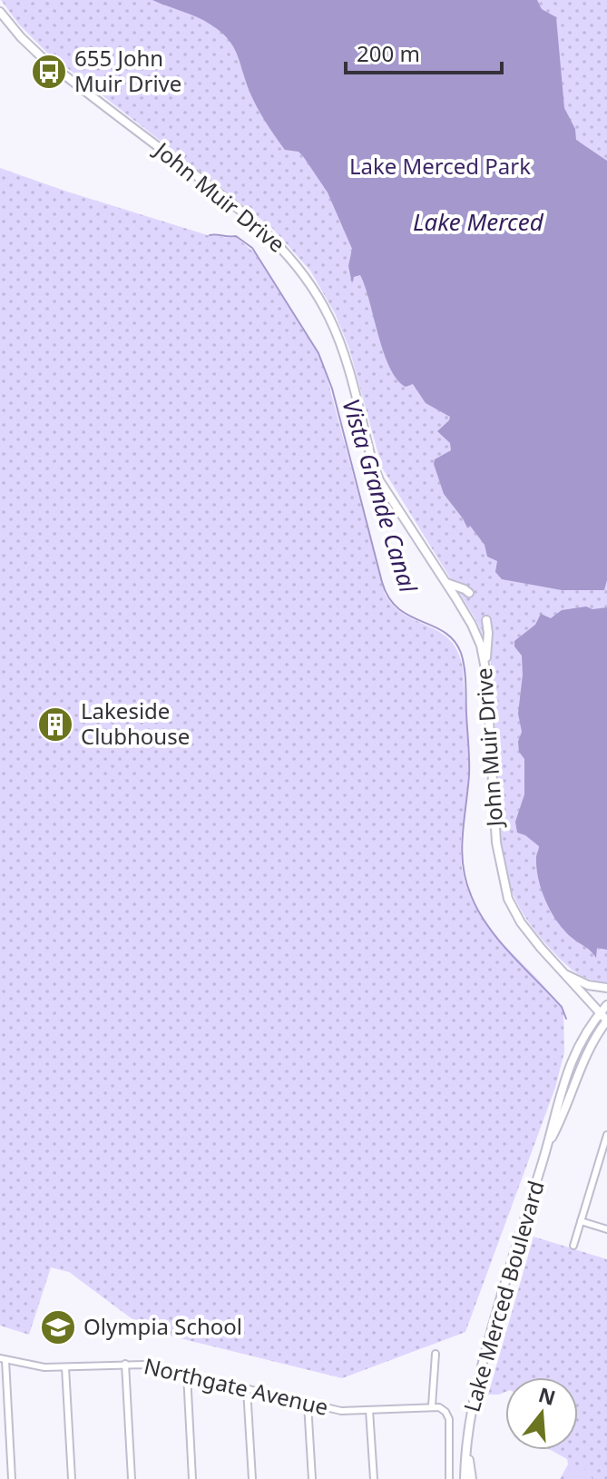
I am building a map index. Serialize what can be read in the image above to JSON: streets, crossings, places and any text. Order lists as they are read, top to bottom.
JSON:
{
  "streets": {
    "street": ["John Muir Drive", "Lake Merced Boulevard", "Northgate Avenue"]
  },
  "crossings": [
    ["John Muir Drive", "Lake Merced Boulevard"]
  ],
  "water": ["Lake Merced", "Vista Grande Canal"],
  "parks": ["Lake Merced Park"],
  "places": {
    "bus stop": ["655 John Muir Drive"],
    "building": ["Lakeside Clubhouse"],
    "school or university": ["Olympia School"]
  },
  "scale_bar": "200 m",
  "north": "top"
}
